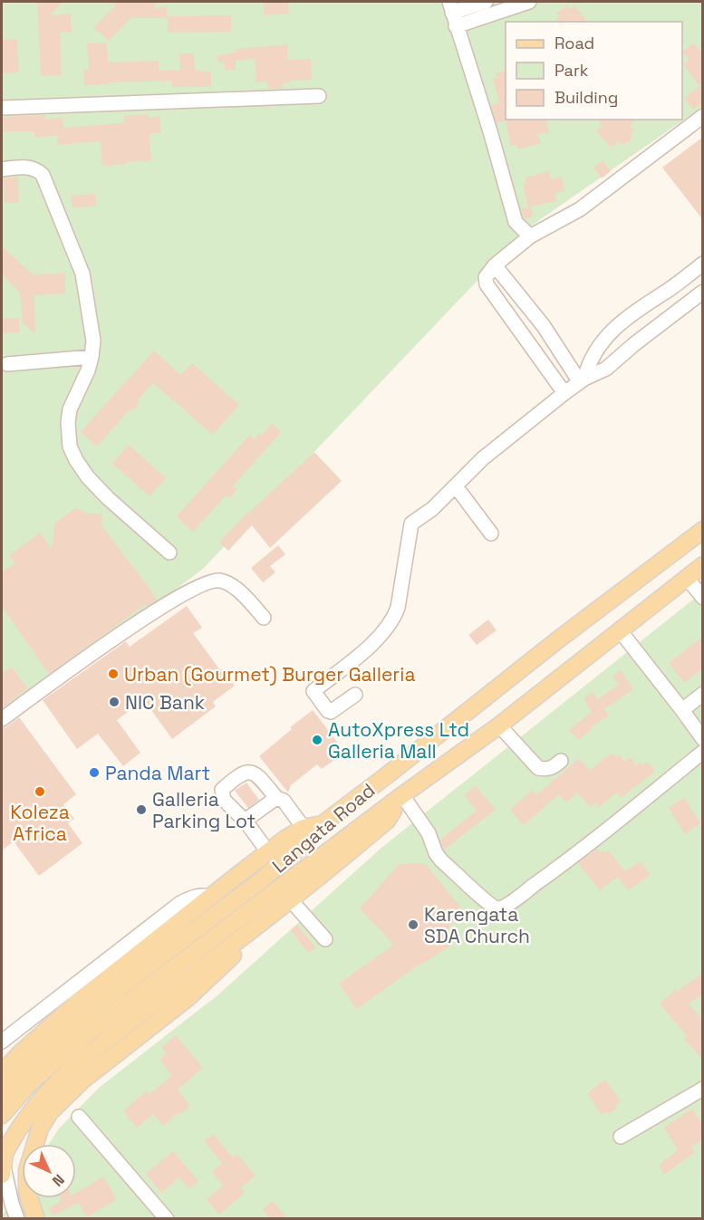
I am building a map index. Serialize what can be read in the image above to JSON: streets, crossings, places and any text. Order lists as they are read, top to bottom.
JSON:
{
  "streets": {
    "main road": ["Langata Road"]
  },
  "places": [
    "Urban (Gourmet) Burger Galleria",
    "NIC Bank",
    "AutoXpress Ltd Galleria Mall",
    "Panda Mart",
    "Koleza Africa",
    "Galleria Parking Lot",
    "Karengata SDA Church"
  ],
  "legend": ["Road", "Park", "Building"],
  "north": "bottom right"
}
